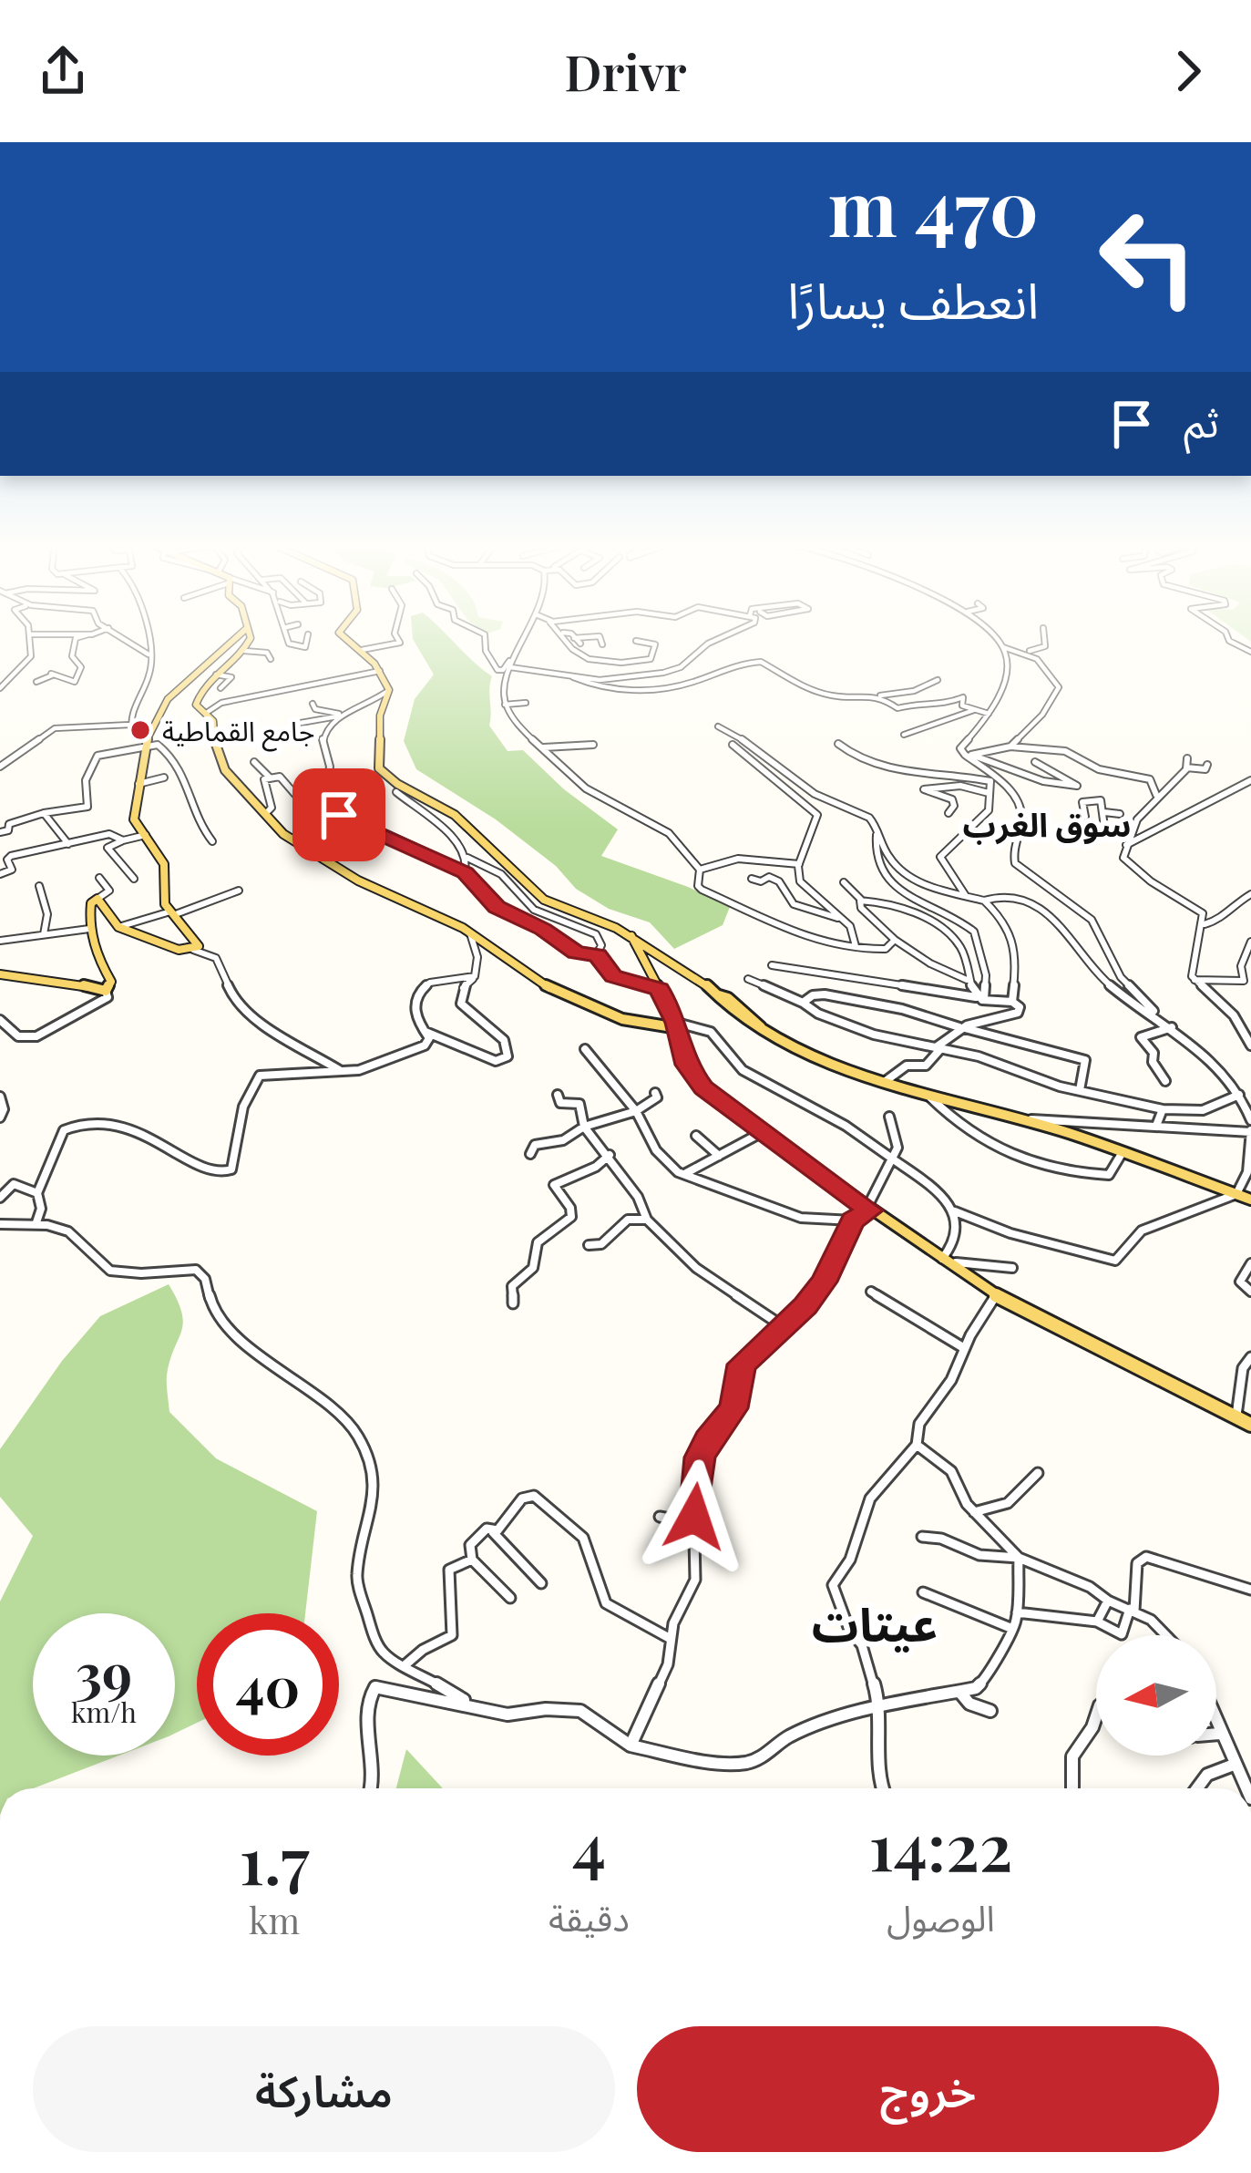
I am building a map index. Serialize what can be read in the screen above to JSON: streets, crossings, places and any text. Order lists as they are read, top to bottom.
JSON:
{
  "districts": ["سوق الغرب", "عيتات"],
  "places": ["جامع القماطية"],
  "north": "left",
  "page": {
    "header": "Drivr",
    "turn": ["470 m", "انعطف يسارًا"],
    "then": "ثم",
    "speed": "39 km/h",
    "limit": "40",
    "eta": [
      "14:22",
      "الوصول",
      "4",
      "دقيقة",
      "1.7",
      "km"
    ],
    "buttons": ["خروج", "مشاركة"]
  }
}
